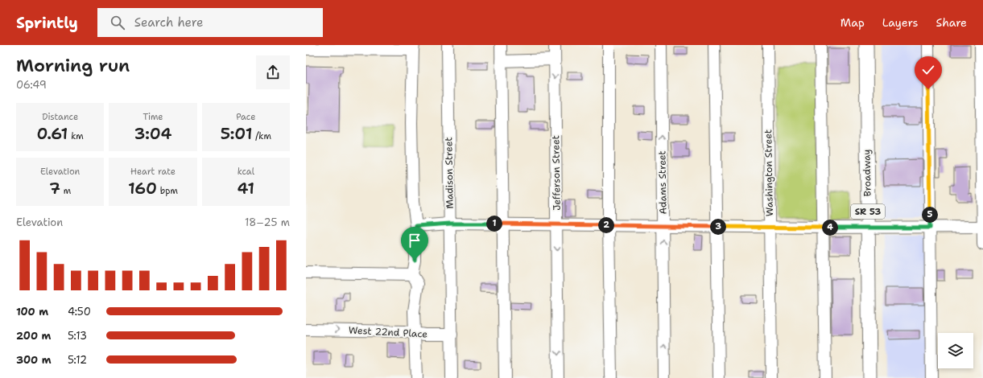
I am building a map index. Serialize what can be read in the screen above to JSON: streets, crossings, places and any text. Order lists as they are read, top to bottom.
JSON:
{
  "streets": {
    "main road": ["Broadway", "SR 53"],
    "street": [
      "Madison Street",
      "Jefferson Street",
      "Washington Street",
      "Adams Street",
      "West 22nd Place"
    ]
  },
  "crossings": [
    ["Madison Street", "West 22nd Place"]
  ],
  "page": {
    "header": "Sprintly",
    "search": "Search here",
    "nav": ["Map", "Layers", "Share"],
    "heading": ["Morning run", "06:49"],
    "stats": [
      ["Distance", "0.61 km"],
      ["Time", "3:04"],
      ["Pace", "5:01 /km"],
      ["Elevation", "7 m"],
      ["Heart rate", "160 bpm"],
      ["kcal", "41"]
    ],
    "pins": [
      "5",
      "1",
      "2",
      "3",
      "4"
    ],
    "chart": ["Elevation", "18–25 m"],
    "list": [
      {
        "name": "100 m",
        "note": "4:50"
      },
      {
        "name": "200 m",
        "note": "5:13"
      },
      {
        "name": "300 m",
        "note": "5:12"
      }
    ]
  }
}
